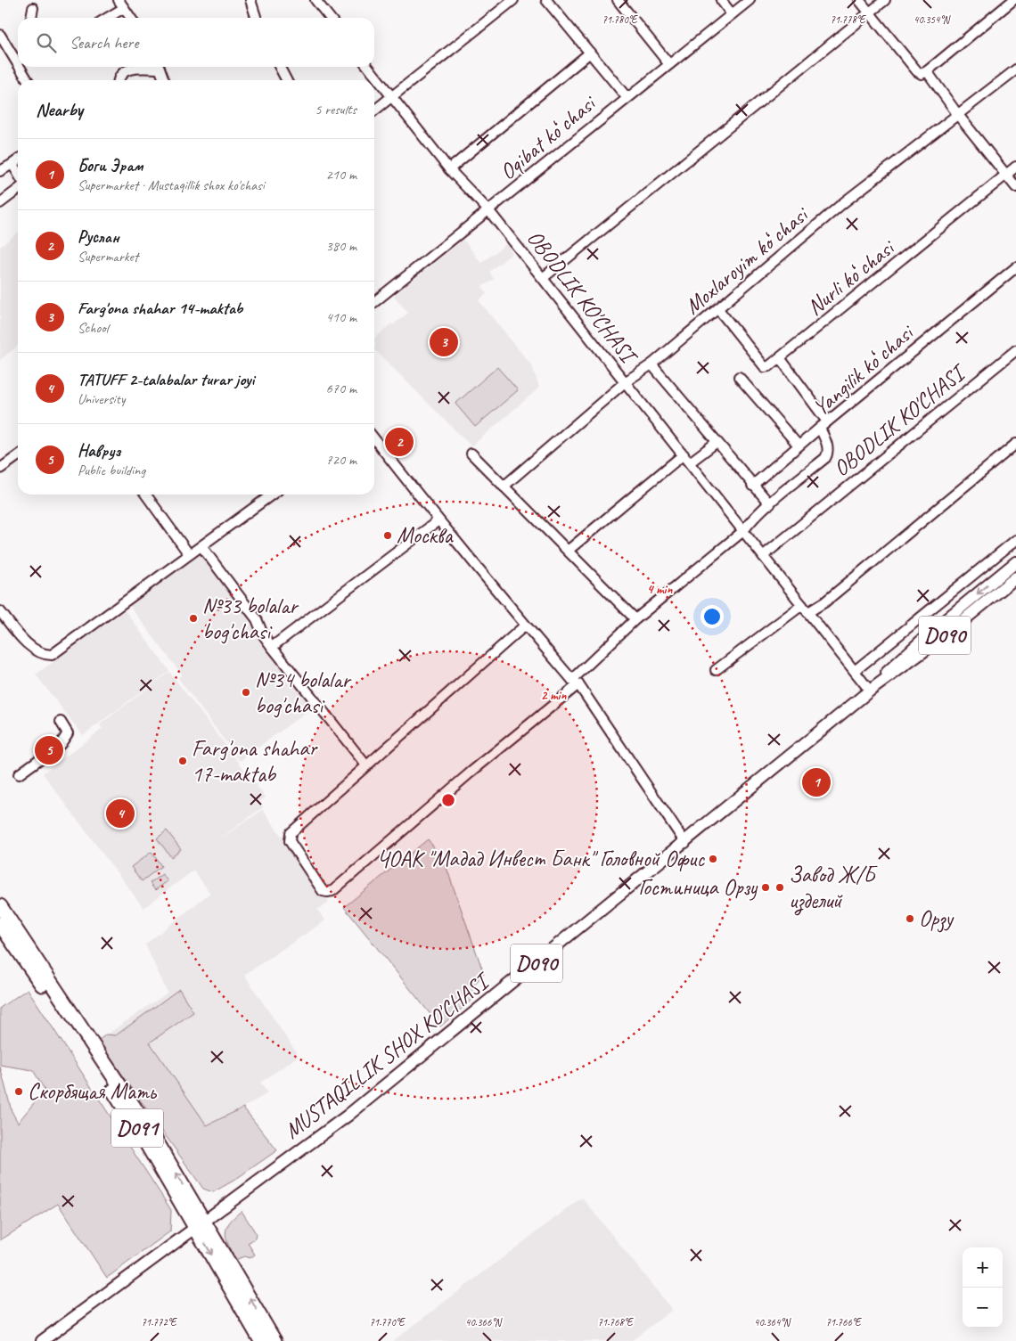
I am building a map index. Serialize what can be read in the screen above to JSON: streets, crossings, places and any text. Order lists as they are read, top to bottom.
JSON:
{
  "streets": {
    "highway": ["D091"],
    "main road": ["D090", "MUSTAQILLIK SHOX KO'CHASI"],
    "street": [
      "Oqibat koʻchasi",
      "Moxlaroyim koʻchasi",
      "Nurli koʻchasi",
      "OBODLIK KO'CHASI",
      "Yangilik koʻchasi"
    ]
  },
  "crossings": [
    ["Oqibat koʻchasi", "OBODLIK KO'CHASI"],
    ["Moxlaroyim koʻchasi", "Nurli koʻchasi"],
    ["Moxlaroyim koʻchasi", "OBODLIK KO'CHASI"],
    ["OBODLIK KO'CHASI", "Yangilik koʻchasi"],
    ["OBODLIK KO'CHASI", "MUSTAQILLIK SHOX KO'CHASI"],
    ["MUSTAQILLIK SHOX KO'CHASI", "D091"]
  ],
  "places": [
    "Москва",
    "№33 bolalar bog'chasi",
    "№34 bolalar bog'chasi",
    "Farg'ona shahar 17-maktab",
    "ЧОАК \"Мадад Инвест Банк\" Головной Офис",
    "Гостиница Орзу",
    "Завод Ж/Б изделий",
    "Орзу",
    "Скорбящая Мать"
  ],
  "page": {
    "search": "Search here",
    "heading": ["Nearby", "5 results"],
    "list": [
      {
        "mark": "1",
        "name": "Боги Эрам",
        "note": "Supermarket · Mustaqillik shox ko'chasi",
        "value": "210 m"
      },
      {
        "mark": "2",
        "name": "Руслан",
        "note": "Supermarket",
        "value": "380 m"
      },
      {
        "mark": "3",
        "name": "Farg'ona shahar 14-maktab",
        "note": "School",
        "value": "410 m"
      },
      {
        "mark": "4",
        "name": "TATUFF 2-talabalar turar joyi",
        "note": "University",
        "value": "670 m"
      },
      {
        "mark": "5",
        "name": "Навруз",
        "note": "Public building",
        "value": "720 m"
      }
    ],
    "pins": [
      "3",
      "2",
      "5",
      "1",
      "4"
    ],
    "map_buttons": ["+", "−"]
  },
  "coordinates": [
    "71.780°E",
    "71.778°E",
    "40.354°N",
    "40.366°N",
    "40.364°N",
    "71.772°E",
    "71.770°E",
    "71.768°E",
    "71.766°E"
  ],
  "rings": ["4 min", "2 min"]
}
